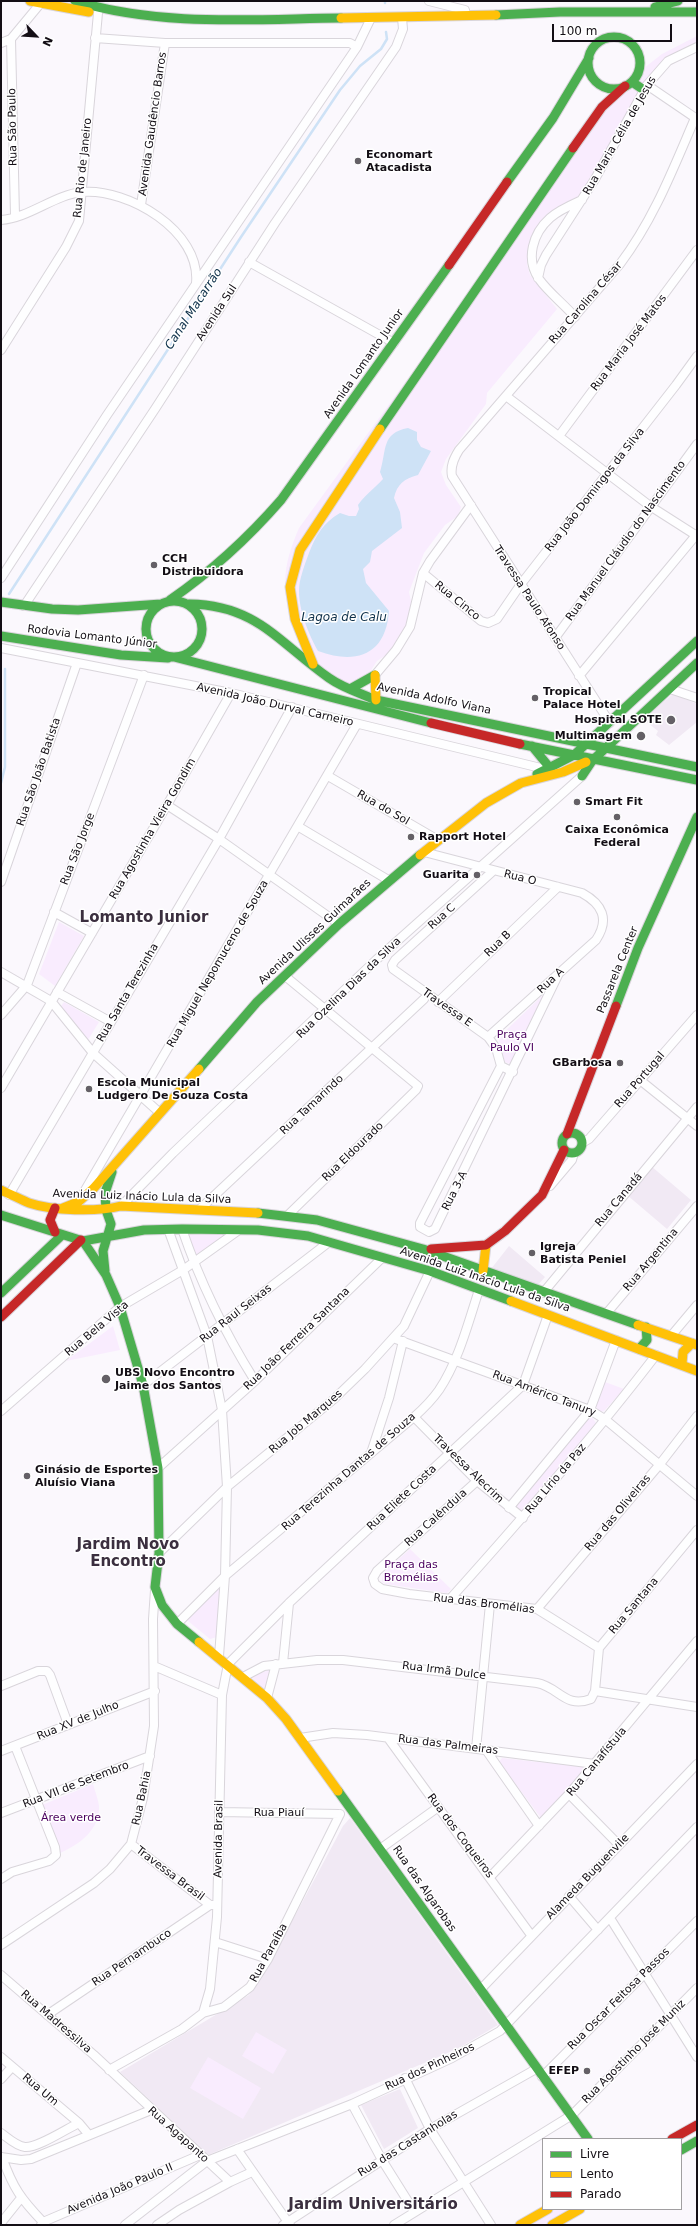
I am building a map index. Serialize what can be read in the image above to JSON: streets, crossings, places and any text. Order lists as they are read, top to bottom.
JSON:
{
  "streets": {
    "main road": [
      "Avenida Lomanto Junior",
      "Rodovia Lomanto Júnior",
      "Avenida Adolfo Viana",
      "Avenida Ulisses Guimarães",
      "Passarela Center",
      "Avenida Luiz Inácio Lula da Silva",
      "Rua das Algarobas"
    ],
    "street": [
      "Avenida Gaudêncio Barros",
      "Rua São Paulo",
      "Rua Maria Célia de Jesus",
      "Rua Rio de Janeiro",
      "Rua Carolina César",
      "Avenida Sul",
      "Rua Maria José Matos",
      "Rua João Domingos da Silva",
      "Rua Manuel Cláudio do Nascimento",
      "Travessa Paulo Afonso",
      "Rua Cinco",
      "Avenida João Durval Carneiro",
      "Rua São João Batista",
      "Rua do Sol",
      "Rua Agostinha Vieira Gondim",
      "Rua São Jorge",
      "Rua O",
      "Rua C",
      "Rua B",
      "Rua Miguel Nepomuceno de Souza",
      "Rua A",
      "Rua Ozelina Dias da Silva",
      "Rua Santa Terezinha",
      "Travessa E",
      "Rua Portugal",
      "Rua Tamarindo",
      "Rua Eldourado",
      "Rua 3-A",
      "Rua Canadá",
      "Rua Argentina",
      "Rua Raul Seixas",
      "Rua Bela Vista",
      "Rua João Ferreira Santana",
      "Rua Américo Tanury",
      "Rua Job Marques",
      "Travessa Alecrim",
      "Rua Terezinha Dantas de Souza",
      "Rua Lírio da Paz",
      "Rua Eliete Costa",
      "Rua das Oliveiras",
      "Rua Calêndula",
      "Rua das Bromélias",
      "Rua Santana",
      "Rua Irmã Dulce",
      "Rua XV de Julho",
      "Rua das Palmeiras",
      "Rua Canafístula",
      "Rua VII de Setembro",
      "Rua Bahia",
      "Rua Piauí",
      "Rua dos Coqueiros",
      "Avenida Brasil",
      "Travessa Brasil",
      "Alameda Buguenvile",
      "Rua Paraíba",
      "Rua Pernambuco",
      "Rua Oscar Feitosa Passos",
      "Rua Madressilva",
      "Rua Agostinho José Muniz",
      "Rua dos Pinheiros",
      "Rua Um",
      "Rua Agapanto",
      "Rua das Castanholas",
      "Avenida João Paulo II"
    ]
  },
  "crossings": [
    ["Rua Maria Célia de Jesus", "Rua Carolina César"],
    ["Rua Carolina César", "Travessa Paulo Afonso"],
    ["Avenida Lomanto Junior", "Rodovia Lomanto Júnior"],
    ["Avenida Lomanto Junior", "Avenida Adolfo Viana"],
    ["Rua João Domingos da Silva", "Travessa Paulo Afonso"],
    ["Rua João Domingos da Silva", "Rua Cinco"],
    ["Rua Manuel Cláudio do Nascimento", "Travessa Paulo Afonso"],
    ["Rodovia Lomanto Júnior", "Avenida Adolfo Viana"],
    ["Avenida Adolfo Viana", "Avenida Ulisses Guimarães"],
    ["Avenida João Durval Carneiro", "Rua São João Batista"],
    ["Avenida João Durval Carneiro", "Rua Agostinha Vieira Gondim"],
    ["Avenida João Durval Carneiro", "Rua São Jorge"],
    ["Avenida João Durval Carneiro", "Avenida Ulisses Guimarães"],
    ["Avenida João Durval Carneiro", "Rua Miguel Nepomuceno de Souza"],
    ["Avenida João Durval Carneiro", "Rua Ozelina Dias da Silva"],
    ["Avenida João Durval Carneiro", "Rua Santa Terezinha"],
    ["Rua do Sol", "Avenida Ulisses Guimarães"],
    ["Rua do Sol", "Rua Miguel Nepomuceno de Souza"],
    ["Rua O", "Rua C"],
    ["Rua O", "Avenida Ulisses Guimarães"],
    ["Rua O", "Rua B"],
    ["Rua O", "Rua A"],
    ["Rua O", "Rua Ozelina Dias da Silva"],
    ["Rua C", "Travessa E"],
    ["Rua B", "Travessa E"],
    ["Passarela Center", "Rua Portugal"],
    ["Rua A", "Travessa E"],
    ["Rua A", "Rua 3-A"],
    ["Rua Ozelina Dias da Silva", "Avenida Luiz Inácio Lula da Silva"],
    ["Rua Santa Terezinha", "Avenida Luiz Inácio Lula da Silva"],
    ["Travessa E", "Rua 3-A"],
    ["Rua Tamarindo", "Rua Eldourado"],
    ["Rua Tamarindo", "Avenida Luiz Inácio Lula da Silva"],
    ["Rua Eldourado", "Avenida Luiz Inácio Lula da Silva"],
    ["Avenida Luiz Inácio Lula da Silva", "Rua Canadá"],
    ["Avenida Luiz Inácio Lula da Silva", "Rua Argentina"],
    ["Avenida Luiz Inácio Lula da Silva", "Rua Raul Seixas"],
    ["Avenida Luiz Inácio Lula da Silva", "Rua Bela Vista"],
    ["Avenida Luiz Inácio Lula da Silva", "Rua João Ferreira Santana"],
    ["Avenida Luiz Inácio Lula da Silva", "Rua Job Marques"],
    ["Avenida Luiz Inácio Lula da Silva", "Rua Terezinha Dantas de Souza"],
    ["Avenida Luiz Inácio Lula da Silva", "Rua Lírio da Paz"],
    ["Avenida Luiz Inácio Lula da Silva", "Rua Eliete Costa"],
    ["Rua Américo Tanury", "Rua Job Marques"],
    ["Rua Américo Tanury", "Rua Terezinha Dantas de Souza"],
    ["Rua Américo Tanury", "Rua Lírio da Paz"],
    ["Rua Américo Tanury", "Rua Eliete Costa"],
    ["Rua Américo Tanury", "Rua das Oliveiras"],
    ["Travessa Alecrim", "Rua Terezinha Dantas de Souza"],
    ["Travessa Alecrim", "Rua Lírio da Paz"],
    ["Travessa Alecrim", "Rua Eliete Costa"],
    ["Travessa Alecrim", "Rua Calêndula"],
    ["Rua Terezinha Dantas de Souza", "Rua das Algarobas"],
    ["Rua Lírio da Paz", "Rua das Bromélias"],
    ["Rua Eliete Costa", "Avenida Brasil"],
    ["Rua Eliete Costa", "Rua das Algarobas"],
    ["Rua das Oliveiras", "Rua das Bromélias"],
    ["Rua Calêndula", "Rua das Bromélias"],
    ["Rua das Bromélias", "Rua Santana"],
    ["Rua Irmã Dulce", "Rua das Algarobas"],
    ["Rua XV de Julho", "Rua Bahia"],
    ["Rua das Palmeiras", "Rua Canafístula"],
    ["Rua das Palmeiras", "Rua dos Coqueiros"],
    ["Rua das Palmeiras", "Rua das Algarobas"],
    ["Rua Canafístula", "Rua dos Coqueiros"],
    ["Rua VII de Setembro", "Rua Bahia"],
    ["Rua Bahia", "Travessa Brasil"],
    ["Rua Bahia", "Rua das Algarobas"],
    ["Rua Piauí", "Avenida Brasil"],
    ["Rua Piauí", "Rua Paraíba"],
    ["Rua dos Coqueiros", "Alameda Buguenvile"],
    ["Avenida Brasil", "Travessa Brasil"],
    ["Avenida Brasil", "Rua das Algarobas"],
    ["Avenida Brasil", "Rua Paraíba"],
    ["Avenida Brasil", "Rua Pernambuco"],
    ["Travessa Brasil", "Rua Pernambuco"],
    ["Alameda Buguenvile", "Rua das Algarobas"],
    ["Rua das Algarobas", "Rua Oscar Feitosa Passos"],
    ["Rua das Algarobas", "Rua Agostinho José Muniz"],
    ["Rua das Algarobas", "Rua dos Pinheiros"],
    ["Rua das Algarobas", "Rua das Castanholas"],
    ["Rua Paraíba", "Rua Madressilva"],
    ["Rua Paraíba", "Rua Agapanto"],
    ["Rua Pernambuco", "Rua Madressilva"],
    ["Rua Madressilva", "Rua Agapanto"],
    ["Rua dos Pinheiros", "Rua Agapanto"],
    ["Rua Agapanto", "Avenida João Paulo II"]
  ],
  "districts": ["Lomanto Junior", "Jardim Novo Encontro", "Jardim Universitário"],
  "water": ["Canal Macarrão", "Lagoa de Calu"],
  "parks": ["Praça Paulo VI", "Praça das Bromélias", "Área verde"],
  "places": [
    "Economart Atacadista",
    "CCH Distribuidora",
    "Tropical Palace Hotel",
    "Hospital SOTE",
    "Multimagem",
    "Smart Fit",
    "Caixa Econômica Federal",
    "Rapport Hotel",
    "Guarita",
    "GBarbosa",
    "Escola Municipal Ludgero De Souza Costa",
    "Igreja Batista Peniel",
    "UBS Novo Encontro Jaime dos Santos",
    "Ginásio de Esportes Aluísio Viana",
    "EFEP"
  ],
  "legend": ["Livre", "Lento", "Parado"],
  "scale_bar": "100 m",
  "north": "bottom right"
}
